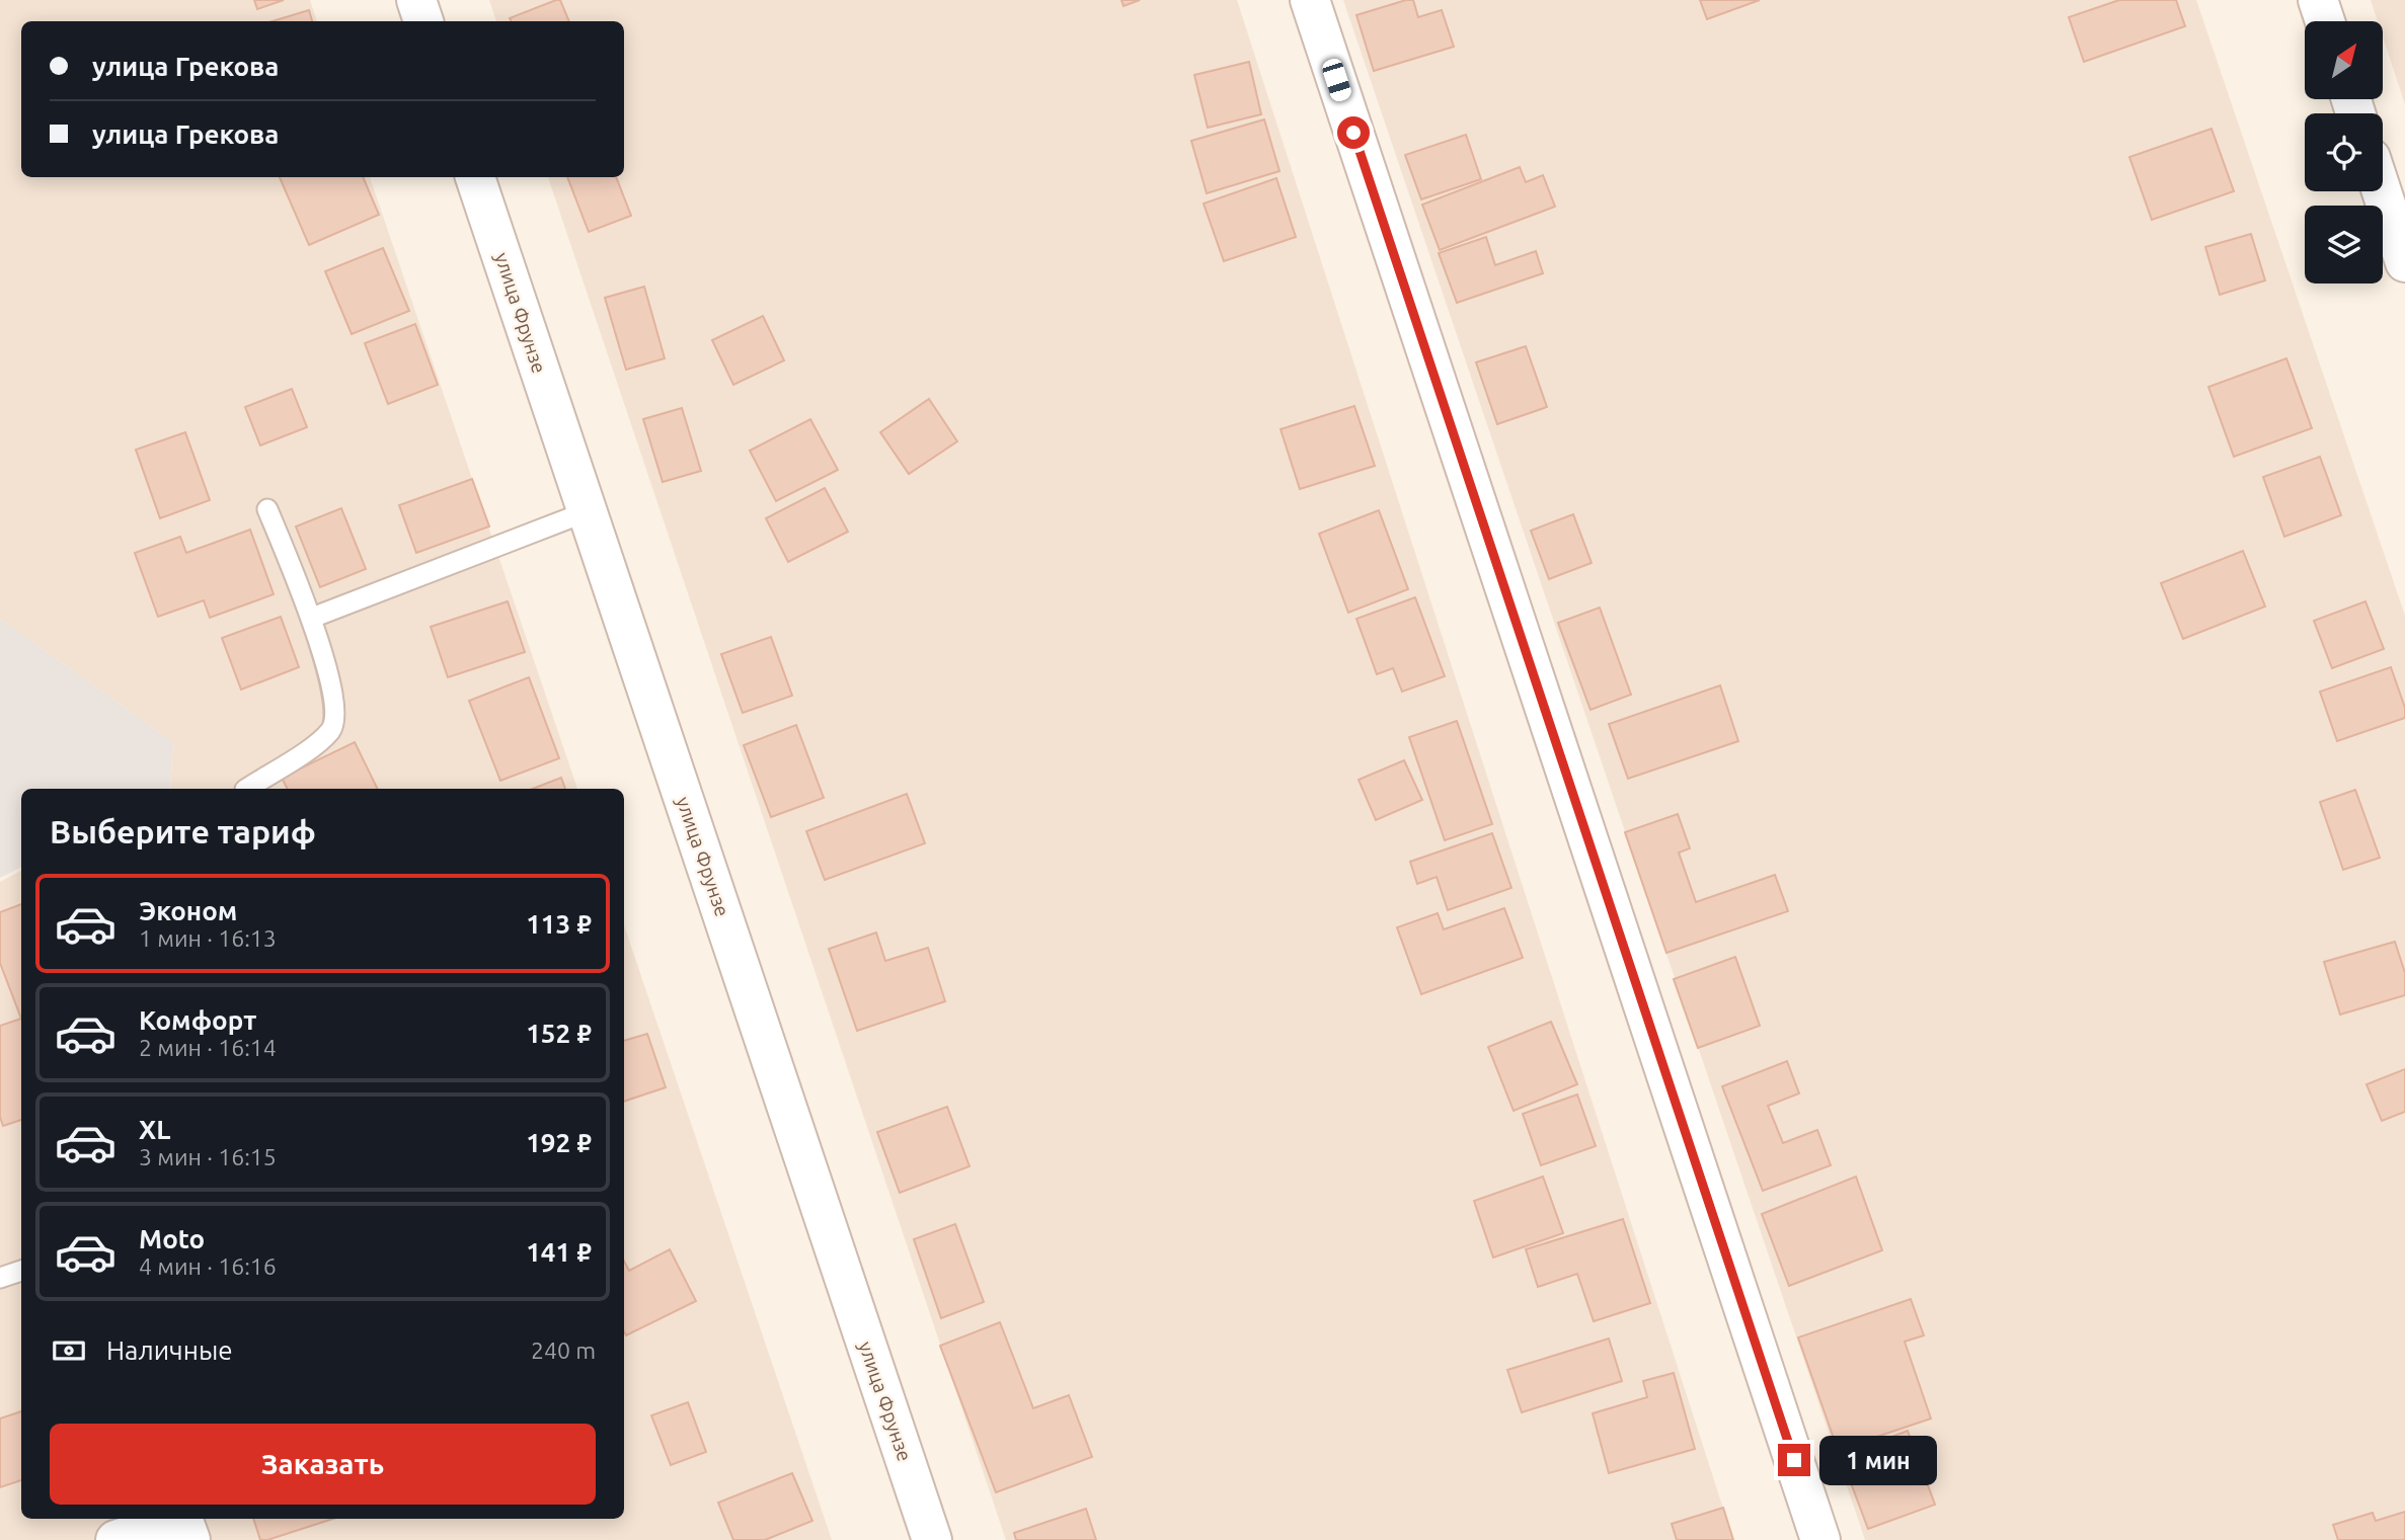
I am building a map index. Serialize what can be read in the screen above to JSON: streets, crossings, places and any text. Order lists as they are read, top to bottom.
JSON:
{
  "streets": {
    "street": ["улица Фрунзе"]
  },
  "north": "top right",
  "page": {
    "banner": ["улица Грекова", "улица Грекова"],
    "heading": "Выберите тариф",
    "list": [
      {
        "name": "Эконом",
        "note": "1 мин · 16:13",
        "value": "113 ₽"
      },
      {
        "name": "Комфорт",
        "note": "2 мин · 16:14",
        "value": "152 ₽"
      },
      {
        "name": "XL",
        "note": "3 мин · 16:15",
        "value": "192 ₽"
      },
      {
        "name": "Moto",
        "note": "4 мин · 16:16",
        "value": "141 ₽"
      }
    ],
    "pay": ["Наличные", "240 m"],
    "buttons": "Заказать",
    "bubble": "1 мин"
  }
}
